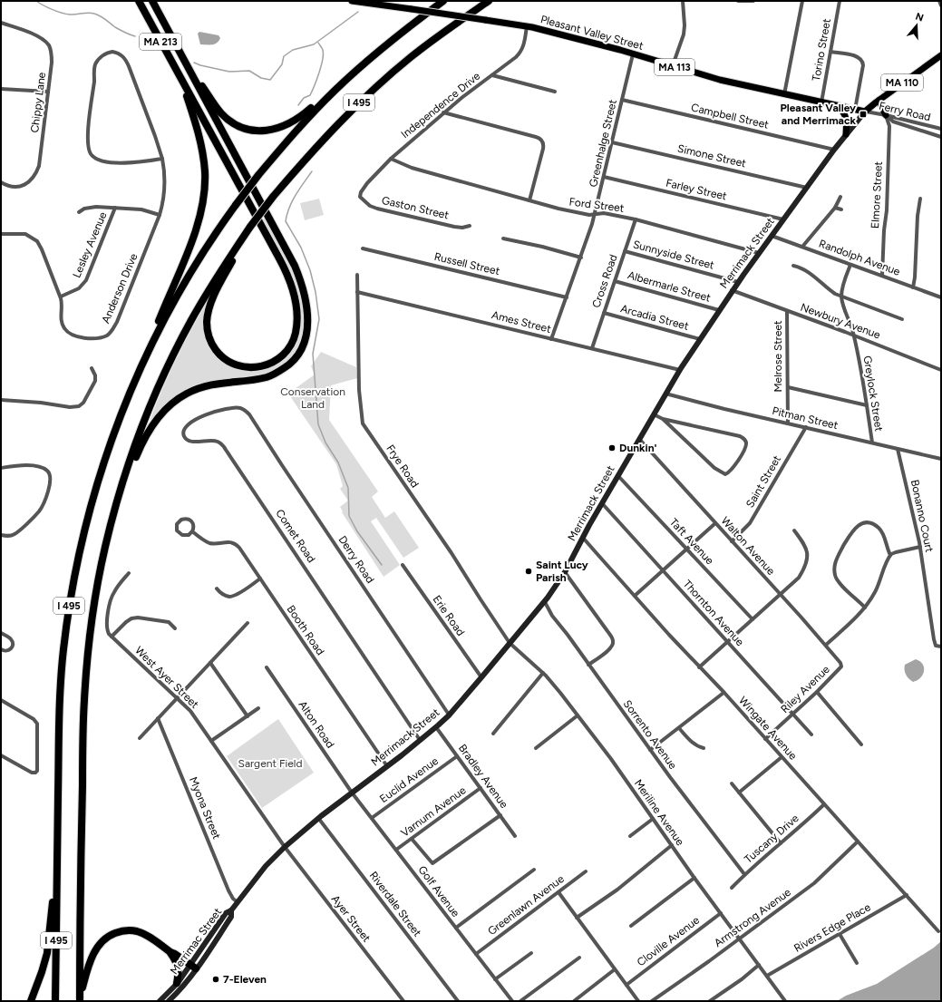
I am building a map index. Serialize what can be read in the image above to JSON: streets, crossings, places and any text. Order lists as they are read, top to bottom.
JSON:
{
  "streets": {
    "highway": ["MA 213", "I 495"],
    "main road": [
      "Pleasant Valley Street",
      "MA 113",
      "MA 110",
      "Merrimack Street",
      "Merrimac Street"
    ],
    "street": [
      "Torino Street",
      "Chippy Lane",
      "Independence Drive",
      "Ferry Road",
      "Campbell Street",
      "Greenhalge Street",
      "Simone Street",
      "Farley Street",
      "Elmore Street",
      "Ford Street",
      "Gaston Street",
      "Lesley Avenue",
      "Sunnyside Street",
      "Randolph Avenue",
      "Russell Street",
      "Cross Road",
      "Albermarle Street",
      "Anderson Drive",
      "Arcadia Street",
      "Newbury Avenue",
      "Ames Street",
      "Melrose Street",
      "Greylock Street",
      "Pitman Street",
      "Frye Road",
      "Saint Street",
      "Bonanno Court",
      "Comet Road",
      "Taft Avenue",
      "Walton Avenue",
      "Derry Road",
      "Thornton Avenue",
      "Erie Road",
      "Booth Road",
      "West Ayer Street",
      "Riley Avenue",
      "Alton Road",
      "Wingate Avenue",
      "Sorrento Avenue",
      "Bradley Avenue",
      "Euclid Avenue",
      "Myona Street",
      "Varnum Avenue",
      "Meriline Avenue",
      "Tuscany Drive",
      "Golf Avenue",
      "Riverdale Street",
      "Greenlawn Avenue",
      "Armstrong Avenue",
      "Ayer Street",
      "Rivers Edge Place",
      "Cloville Avenue"
    ]
  },
  "crossings": [
    ["Pleasant Valley Street", "Torino Street"],
    ["Pleasant Valley Street", "Independence Drive"],
    ["Pleasant Valley Street", "Ferry Road"],
    ["Pleasant Valley Street", "Greenhalge Street"],
    ["Pleasant Valley Street", "Merrimack Street"],
    ["Independence Drive", "Ford Street"],
    ["Independence Drive", "Gaston Street"],
    ["Ferry Road", "Elmore Street"],
    ["Ferry Road", "Merrimack Street"],
    ["Campbell Street", "Greenhalge Street"],
    ["Campbell Street", "Merrimack Street"],
    ["Greenhalge Street", "Simone Street"],
    ["Greenhalge Street", "Farley Street"],
    ["Greenhalge Street", "Ford Street"],
    ["Greenhalge Street", "Russell Street"],
    ["Greenhalge Street", "Ames Street"],
    ["Simone Street", "Merrimack Street"],
    ["Farley Street", "Merrimack Street"],
    ["Elmore Street", "Randolph Avenue"],
    ["Ford Street", "Merrimack Street"],
    ["Ford Street", "Cross Road"],
    ["Lesley Avenue", "Anderson Drive"],
    ["Merrimack Street", "Sunnyside Street"],
    ["Merrimack Street", "Randolph Avenue"],
    ["Merrimack Street", "Albermarle Street"],
    ["Merrimack Street", "Arcadia Street"],
    ["Merrimack Street", "Newbury Avenue"],
    ["Merrimack Street", "Ames Street"],
    ["Merrimack Street", "Pitman Street"],
    ["Merrimack Street", "Frye Road"],
    ["Merrimack Street", "Comet Road"],
    ["Merrimack Street", "Taft Avenue"],
    ["Merrimack Street", "Walton Avenue"],
    ["Merrimack Street", "Derry Road"],
    ["Merrimack Street", "Thornton Avenue"],
    ["Merrimack Street", "Erie Road"],
    ["Merrimack Street", "Booth Road"],
    ["Merrimack Street", "West Ayer Street"],
    ["Merrimack Street", "Alton Road"],
    ["Merrimack Street", "Wingate Avenue"],
    ["Merrimack Street", "Sorrento Avenue"],
    ["Merrimack Street", "Bradley Avenue"],
    ["Merrimack Street", "Myona Street"],
    ["Merrimack Street", "Meriline Avenue"],
    ["Merrimack Street", "Golf Avenue"],
    ["Merrimack Street", "Riverdale Street"],
    ["Merrimack Street", "Ayer Street"],
    ["Merrimack Street", "Merrimac Street"],
    ["Sunnyside Street", "Cross Road"],
    ["Randolph Avenue", "Greylock Street"],
    ["Cross Road", "Albermarle Street"],
    ["Cross Road", "Arcadia Street"],
    ["Cross Road", "Ames Street"],
    ["Newbury Avenue", "Melrose Street"],
    ["Newbury Avenue", "Greylock Street"],
    ["Ames Street", "Frye Road"],
    ["Melrose Street", "Pitman Street"],
    ["Greylock Street", "Pitman Street"],
    ["Pitman Street", "Saint Street"],
    ["Pitman Street", "Bonanno Court"],
    ["Frye Road", "Meriline Avenue"],
    ["Saint Street", "Walton Avenue"],
    ["Comet Road", "Derry Road"],
    ["Walton Avenue", "Riley Avenue"],
    ["Thornton Avenue", "Riley Avenue"],
    ["West Ayer Street", "Ayer Street"],
    ["Riley Avenue", "Wingate Avenue"],
    ["Alton Road", "Golf Avenue"],
    ["Wingate Avenue", "Tuscany Drive"],
    ["Wingate Avenue", "Armstrong Avenue"],
    ["Wingate Avenue", "Rivers Edge Place"],
    ["Sorrento Avenue", "Tuscany Drive"],
    ["Bradley Avenue", "Euclid Avenue"],
    ["Bradley Avenue", "Varnum Avenue"],
    ["Euclid Avenue", "Golf Avenue"],
    ["Varnum Avenue", "Golf Avenue"],
    ["Meriline Avenue", "Armstrong Avenue"],
    ["Meriline Avenue", "Rivers Edge Place"],
    ["Meriline Avenue", "Cloville Avenue"],
    ["Golf Avenue", "Greenlawn Avenue"]
  ],
  "parks": ["Conservation Land", "Sargent Field"],
  "places": {
    "transit": ["Pleasant Valley and Merrimack"],
    "other": ["Dunkin'", "Saint Lucy Parish", "7-Eleven"]
  },
  "north": "top"
}
